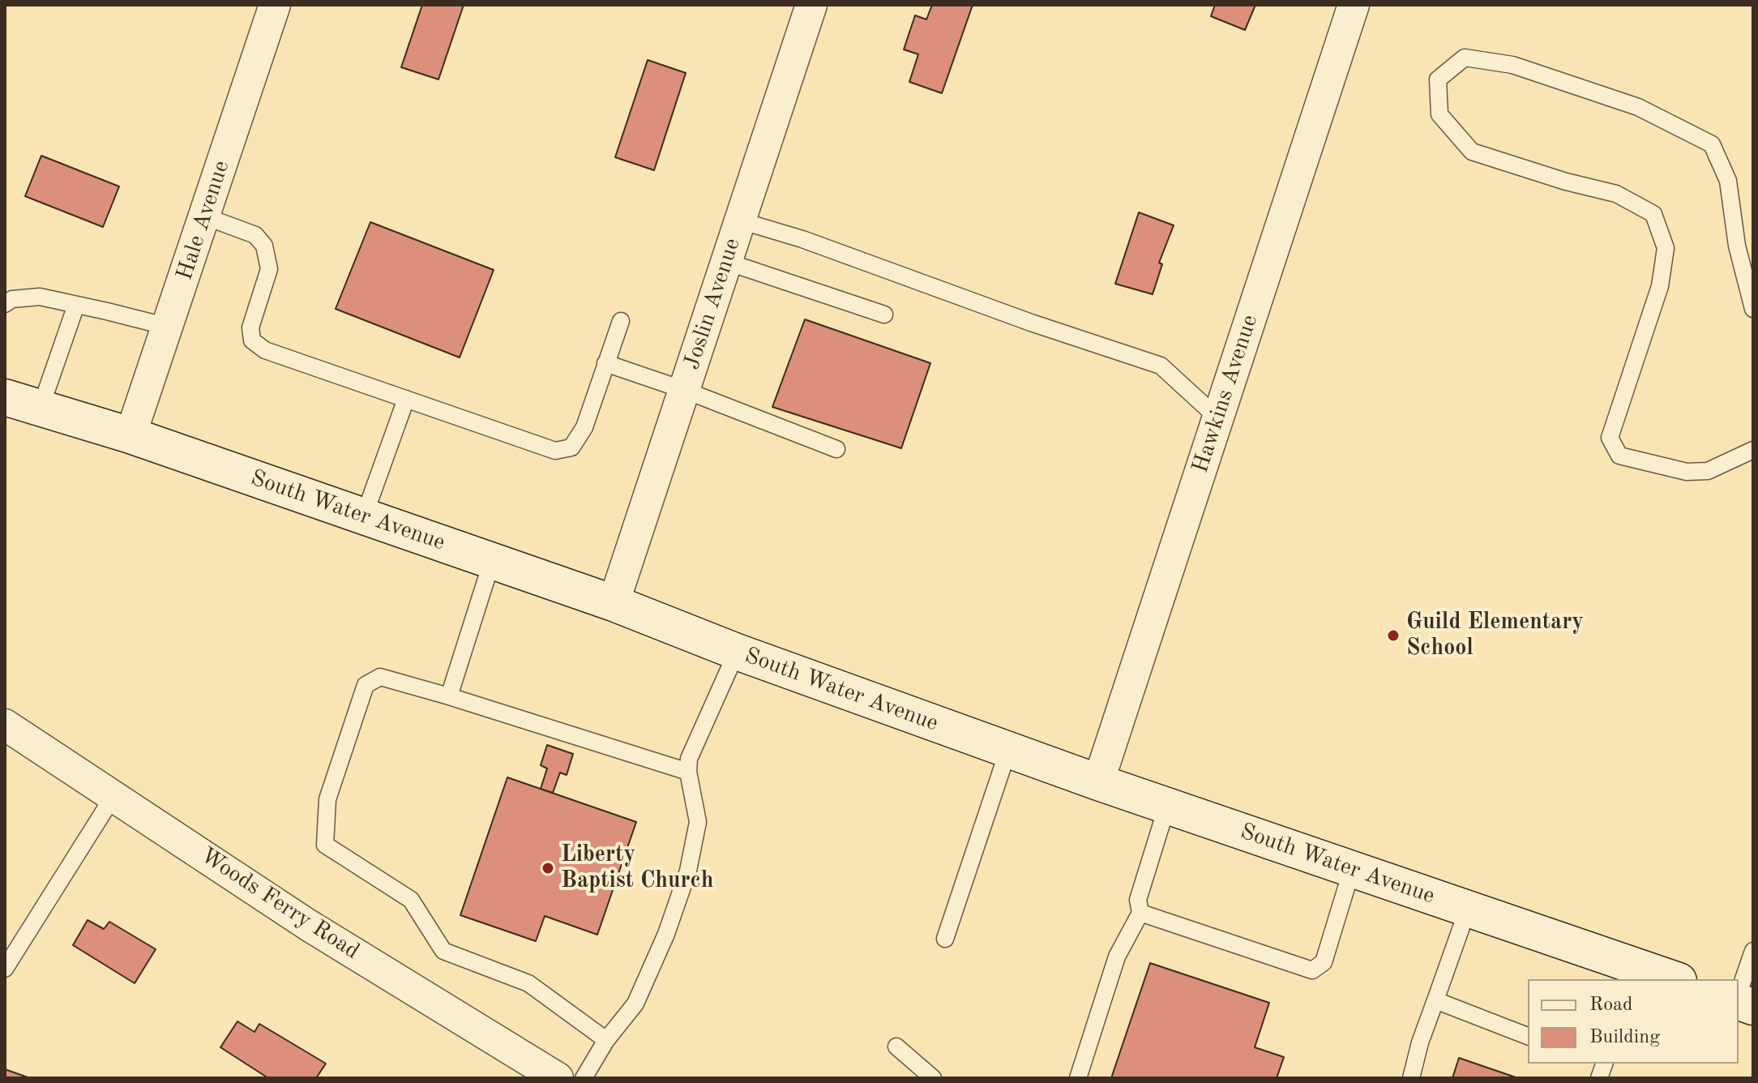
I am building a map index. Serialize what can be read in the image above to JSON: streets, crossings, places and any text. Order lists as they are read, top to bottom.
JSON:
{
  "streets": {
    "main road": ["South Water Avenue"],
    "street": [
      "Hale Avenue",
      "Joslin Avenue",
      "Hawkins Avenue",
      "Woods Ferry Road"
    ]
  },
  "crossings": [
    ["Hale Avenue", "South Water Avenue"],
    ["Joslin Avenue", "South Water Avenue"],
    ["Hawkins Avenue", "South Water Avenue"]
  ],
  "places": ["Guild Elementary School", "Liberty Baptist Church"],
  "legend": ["Road", "Building"]
}
